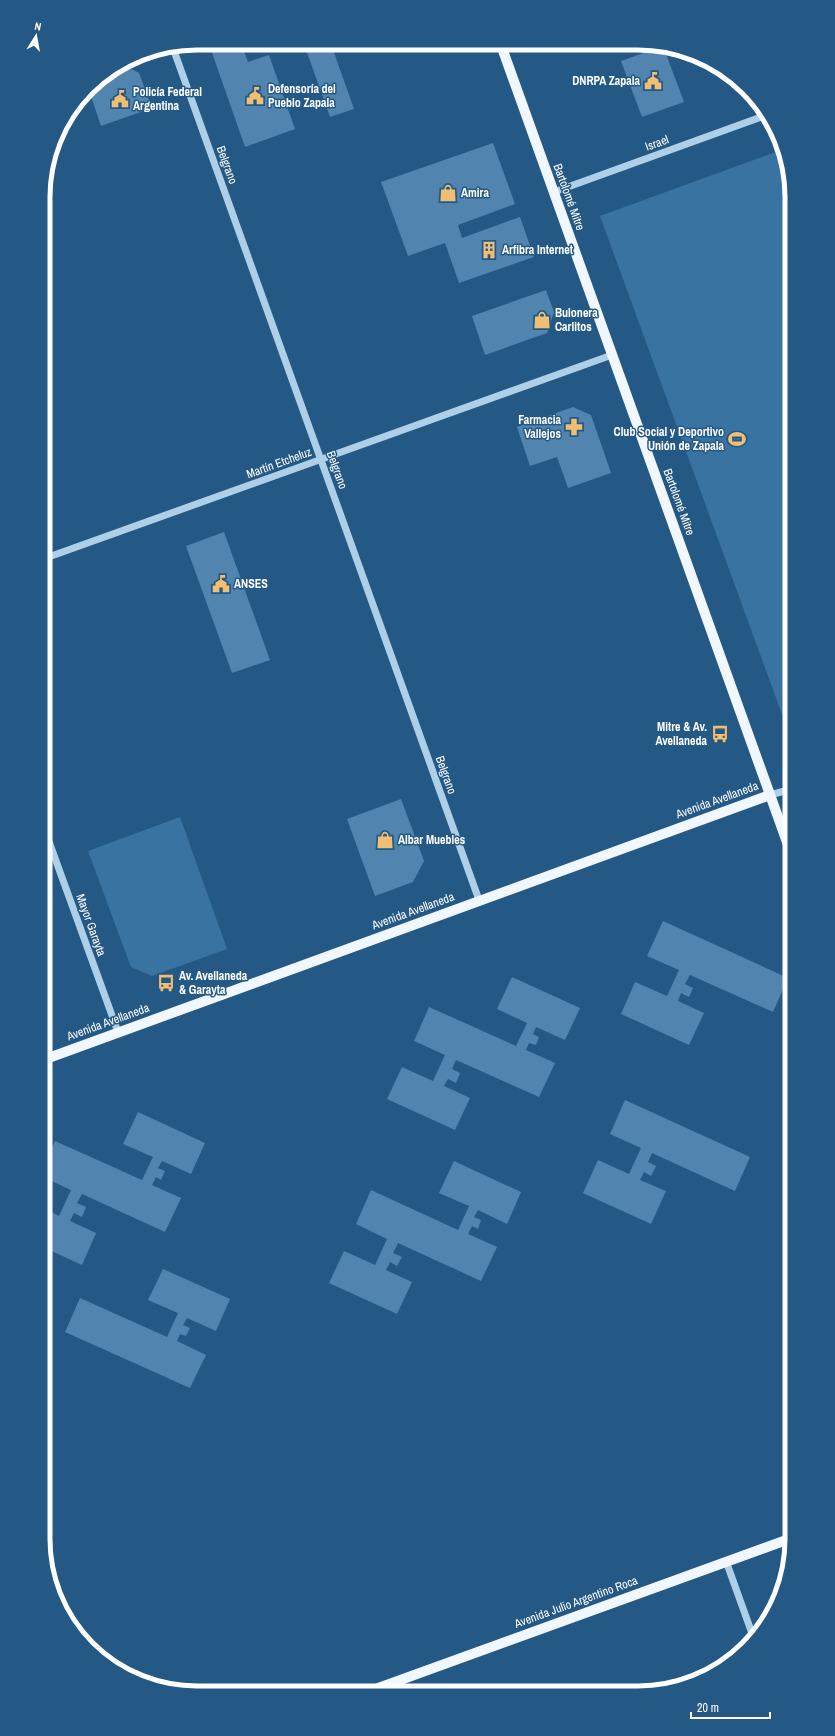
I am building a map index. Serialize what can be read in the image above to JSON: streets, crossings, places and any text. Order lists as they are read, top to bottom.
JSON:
{
  "streets": {
    "main road": ["Bartolomé Mitre", "Avenida Avellaneda", "Avenida Julio Argentino Roca"],
    "street": [
      "Israel",
      "Belgrano",
      "Martín Etcheluz",
      "Mayor Garayta"
    ]
  },
  "crossings": [
    ["Israel", "Bartolomé Mitre"],
    ["Belgrano", "Martín Etcheluz"],
    ["Belgrano", "Avenida Avellaneda"],
    ["Bartolomé Mitre", "Martín Etcheluz"],
    ["Bartolomé Mitre", "Avenida Avellaneda"],
    ["Avenida Avellaneda", "Mayor Garayta"]
  ],
  "places": {
    "public building": [
      "DNRPA Zapala",
      "Defensoría del Pueblo Zapala",
      "Policía Federal Argentina",
      "ANSES"
    ],
    "shop": ["Amira", "Bulonera Carlitos", "Albar Muebles"],
    "building": ["Arfibra Internet"],
    "pharmacy": ["Farmacia Vallejos"],
    "sports": ["Club Social y Deportivo Unión de Zapala"],
    "bus stop": ["Mitre & Av. Avellaneda", "Av. Avellaneda & Garayta"]
  },
  "scale_bar": "20 m",
  "north": "top"
}
